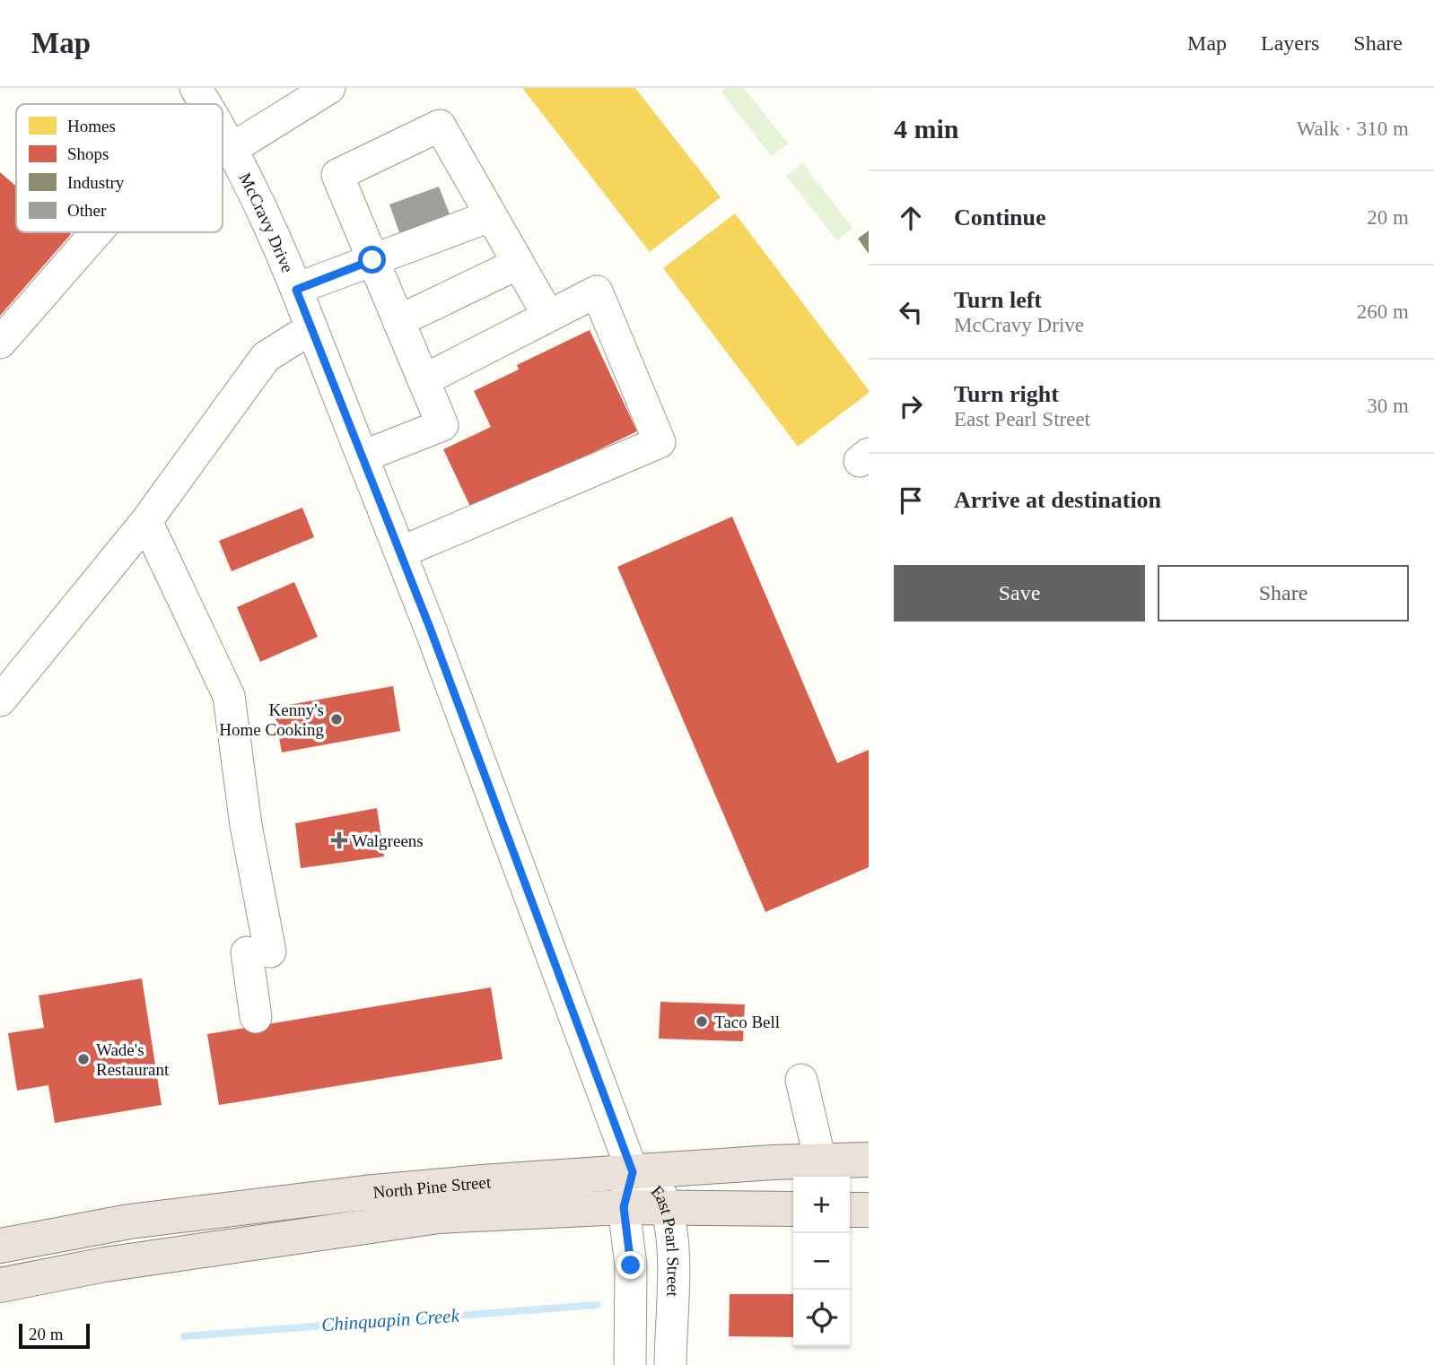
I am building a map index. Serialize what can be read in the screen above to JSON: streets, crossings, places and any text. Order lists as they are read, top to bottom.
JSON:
{
  "streets": {
    "highway": ["North Pine Street"],
    "street": ["McCravy Drive", "East Pearl Street"]
  },
  "crossings": [
    ["McCravy Drive", "North Pine Street"],
    ["McCravy Drive", "East Pearl Street"],
    ["North Pine Street", "East Pearl Street"]
  ],
  "water": ["Chinquapin Creek"],
  "places": {
    "other": ["Kenny's Home Cooking", "Taco Bell", "Wade's Restaurant"],
    "health": ["Walgreens"]
  },
  "legend": [
    "Homes",
    "Shops",
    "Industry",
    "Other"
  ],
  "scale_bar": "20 m",
  "page": {
    "header": "Map",
    "nav": ["Map", "Layers", "Share"],
    "heading": ["4 min", "Walk · 310 m"],
    "list": [
      ["Continue", "20 m"],
      ["Turn left", "McCravy Drive", "260 m"],
      ["Turn right", "East Pearl Street", "30 m"],
      "Arrive at destination"
    ],
    "buttons": ["Save", "Share"],
    "map_buttons": ["+", "−"],
    "scale": "20 m"
  }
}
